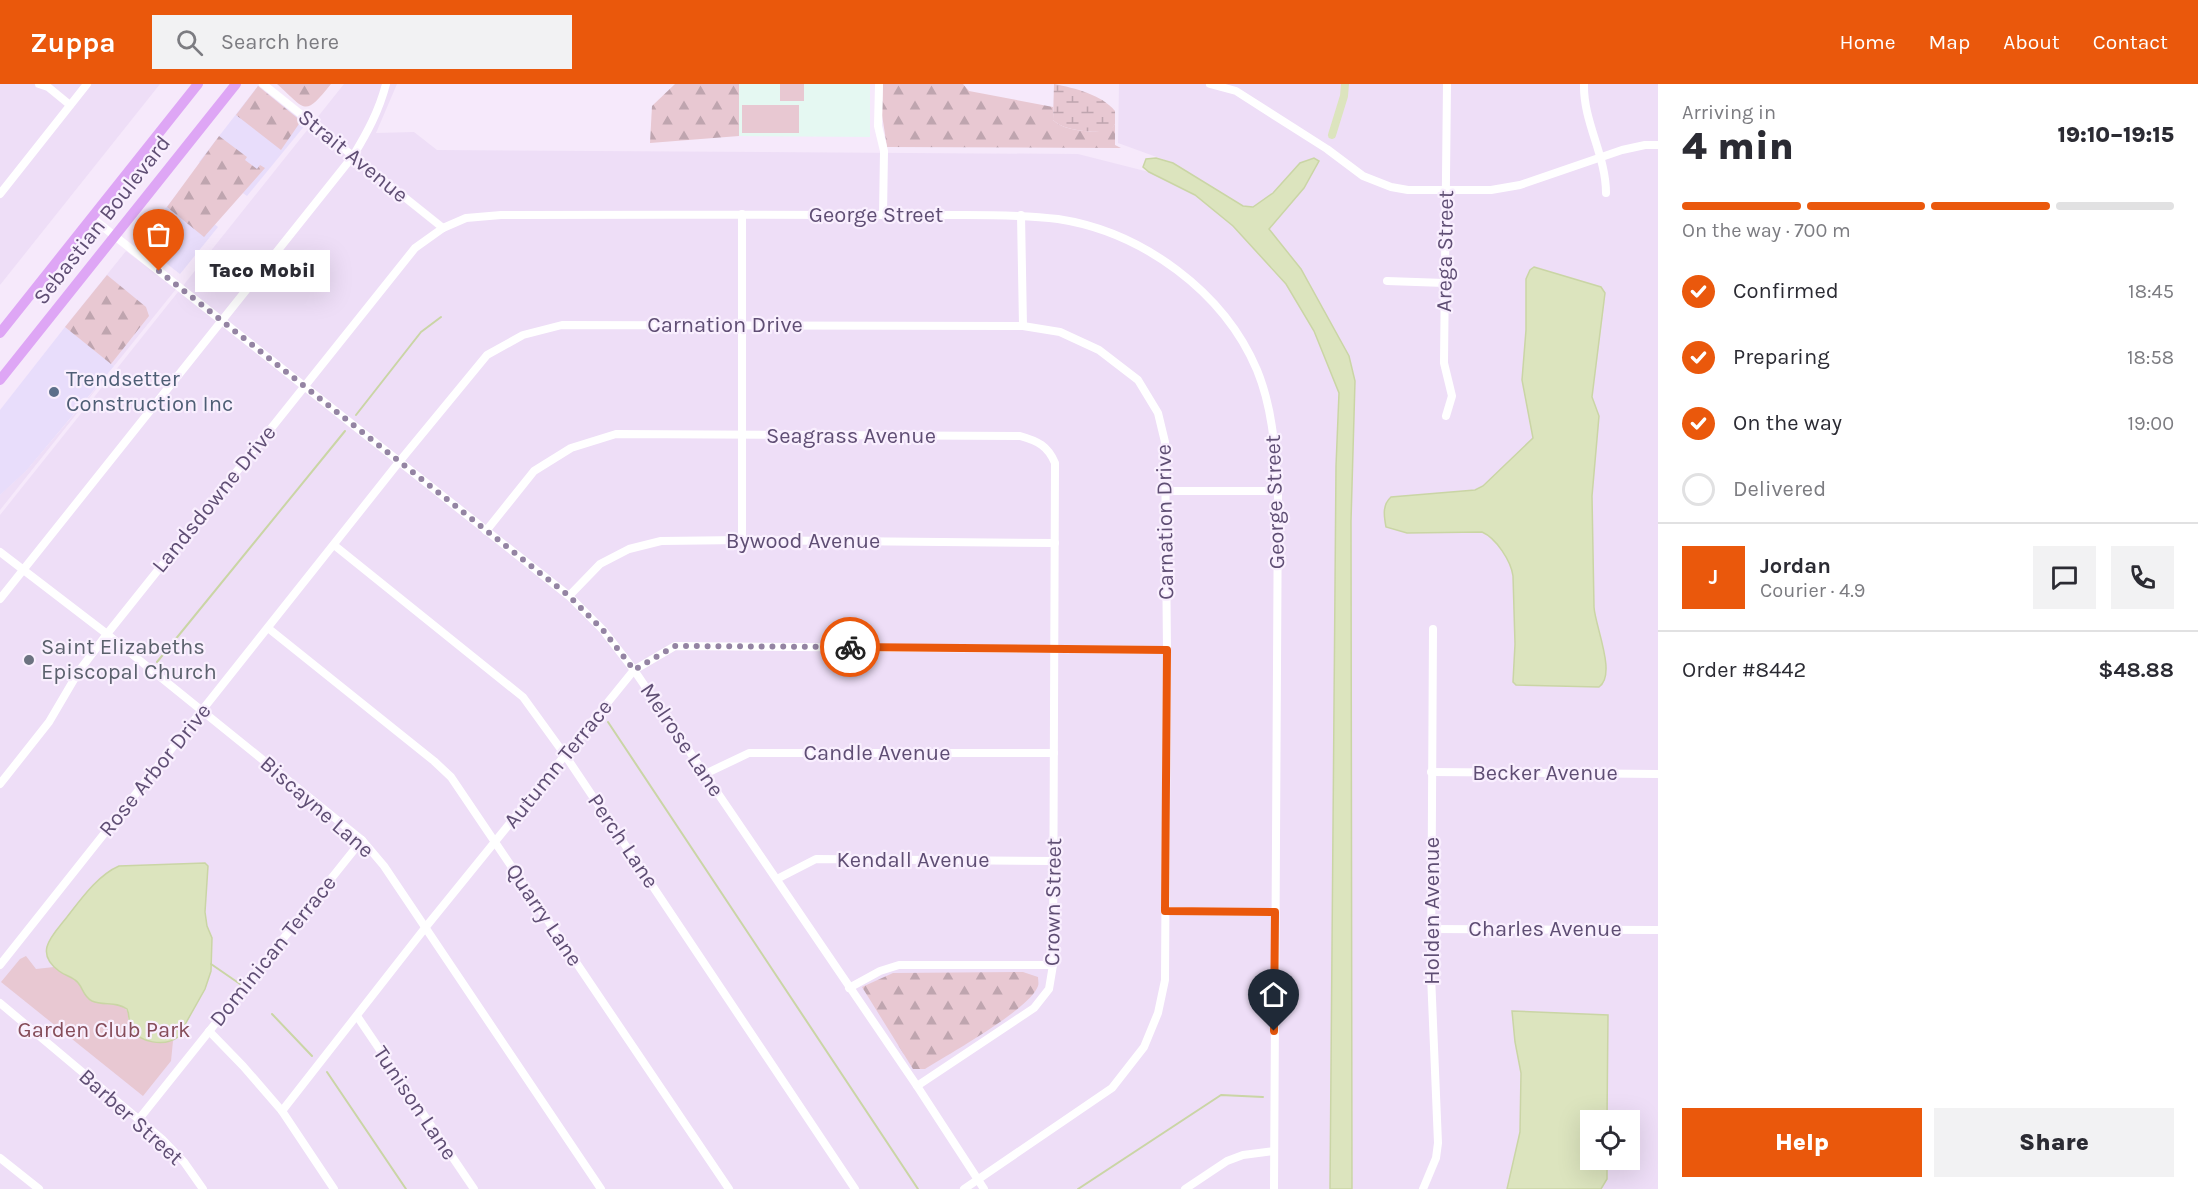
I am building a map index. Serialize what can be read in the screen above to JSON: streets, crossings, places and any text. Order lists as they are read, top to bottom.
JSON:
{
  "streets": {
    "main road": ["Sebastian Boulevard"],
    "street": [
      "Strait Avenue",
      "George Street",
      "Arega Street",
      "Carnation Drive",
      "Seagrass Avenue",
      "Landsdowne Drive",
      "Bywood Avenue",
      "Melrose Lane",
      "Candle Avenue",
      "Autumn Terrace",
      "Rose Arbor Drive",
      "Becker Avenue",
      "Biscayne Lane",
      "Perch Lane",
      "Kendall Avenue",
      "Crown Street",
      "Holden Avenue",
      "Quarry Lane",
      "Charles Avenue",
      "Dominican Terrace",
      "Tunison Lane",
      "Barber Street"
    ]
  },
  "crossings": [
    ["Strait Avenue", "George Street"],
    ["Strait Avenue", "Landsdowne Drive"],
    ["George Street", "Landsdowne Drive"],
    ["Sebastian Boulevard", "Melrose Lane"],
    ["Carnation Drive", "Melrose Lane"],
    ["Carnation Drive", "Autumn Terrace"],
    ["Carnation Drive", "Rose Arbor Drive"],
    ["Seagrass Avenue", "Bywood Avenue"],
    ["Seagrass Avenue", "Melrose Lane"],
    ["Seagrass Avenue", "Autumn Terrace"],
    ["Seagrass Avenue", "Crown Street"],
    ["Landsdowne Drive", "Melrose Lane"],
    ["Landsdowne Drive", "Biscayne Lane"],
    ["Bywood Avenue", "Melrose Lane"],
    ["Melrose Lane", "Candle Avenue"],
    ["Melrose Lane", "Autumn Terrace"],
    ["Melrose Lane", "Rose Arbor Drive"],
    ["Melrose Lane", "Kendall Avenue"],
    ["Melrose Lane", "Crown Street"],
    ["Candle Avenue", "Crown Street"],
    ["Autumn Terrace", "Biscayne Lane"],
    ["Autumn Terrace", "Perch Lane"],
    ["Autumn Terrace", "Crown Street"],
    ["Autumn Terrace", "Quarry Lane"],
    ["Autumn Terrace", "Tunison Lane"],
    ["Rose Arbor Drive", "Biscayne Lane"],
    ["Rose Arbor Drive", "Perch Lane"],
    ["Rose Arbor Drive", "Quarry Lane"],
    ["Becker Avenue", "Holden Avenue"],
    ["Biscayne Lane", "Dominican Terrace"],
    ["Kendall Avenue", "Crown Street"],
    ["Holden Avenue", "Charles Avenue"],
    ["Dominican Terrace", "Barber Street"]
  ],
  "parks": ["Garden Club Park"],
  "places": ["Taco Mobil", "Trendsetter Construction Inc", "Saint Elizabeths Episcopal Church"],
  "page": {
    "header": "Zuppa",
    "search": "Search here",
    "nav": [
      "Home",
      "Map",
      "About",
      "Contact"
    ],
    "heading": ["4 min", "Arriving in", "19:10–19:15"],
    "panel": [
      "Jordan",
      "Courier · 4.9",
      "Order #8442",
      "$48.88"
    ],
    "bar": "On the way · 700 m",
    "bubble": "Taco Mobil",
    "list": [
      ["Confirmed", "18:45"],
      ["Preparing", "18:58"],
      ["On the way", "19:00"],
      "Delivered"
    ],
    "round": "J",
    "buttons": ["Help", "Share"]
  }
}
